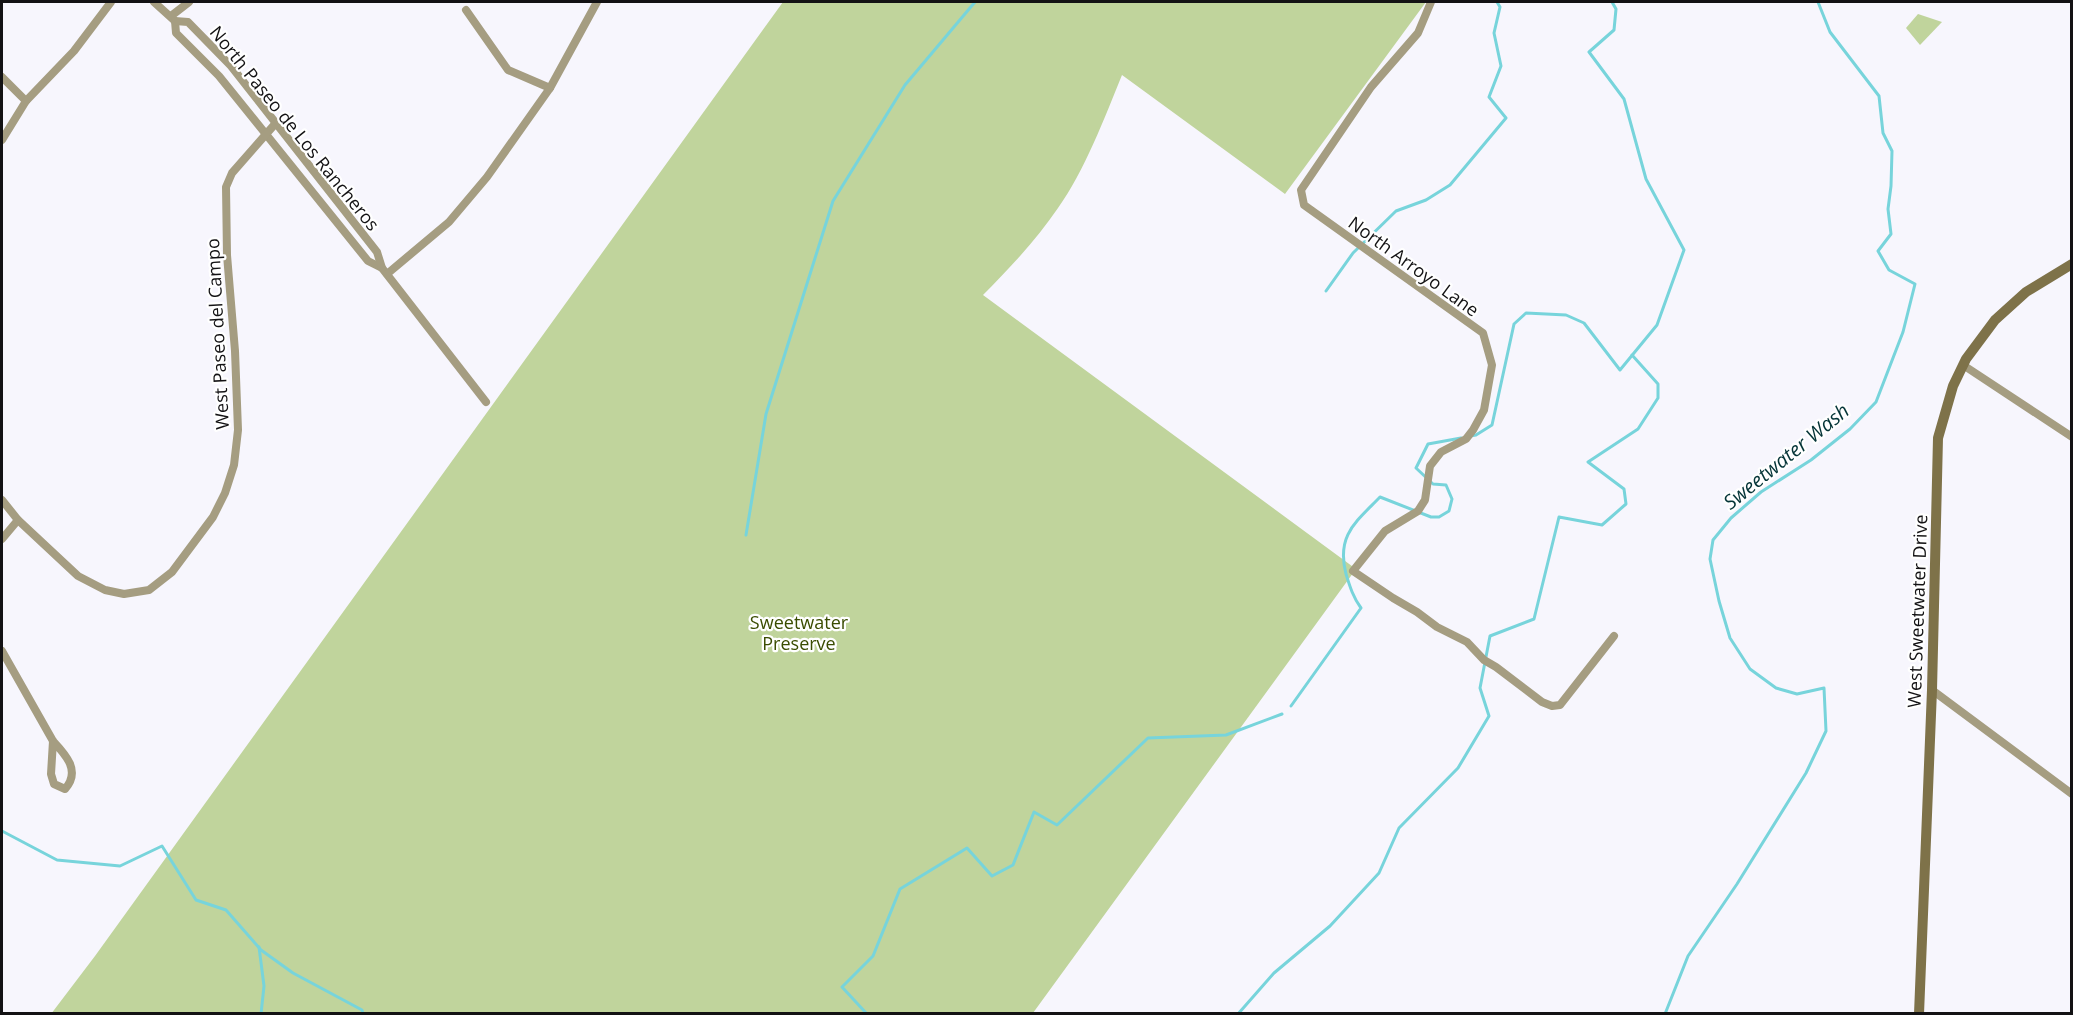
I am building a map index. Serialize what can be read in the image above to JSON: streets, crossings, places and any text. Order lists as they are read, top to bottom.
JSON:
{
  "streets": {
    "street": [
      "North Paseo de Los Rancheros",
      "North Arroyo Lane",
      "West Paseo del Campo",
      "West Sweetwater Drive"
    ]
  },
  "crossings": [
    ["North Paseo de Los Rancheros", "West Paseo del Campo"]
  ],
  "water": ["Sweetwater Wash"],
  "parks": ["Sweetwater Preserve"]
}
